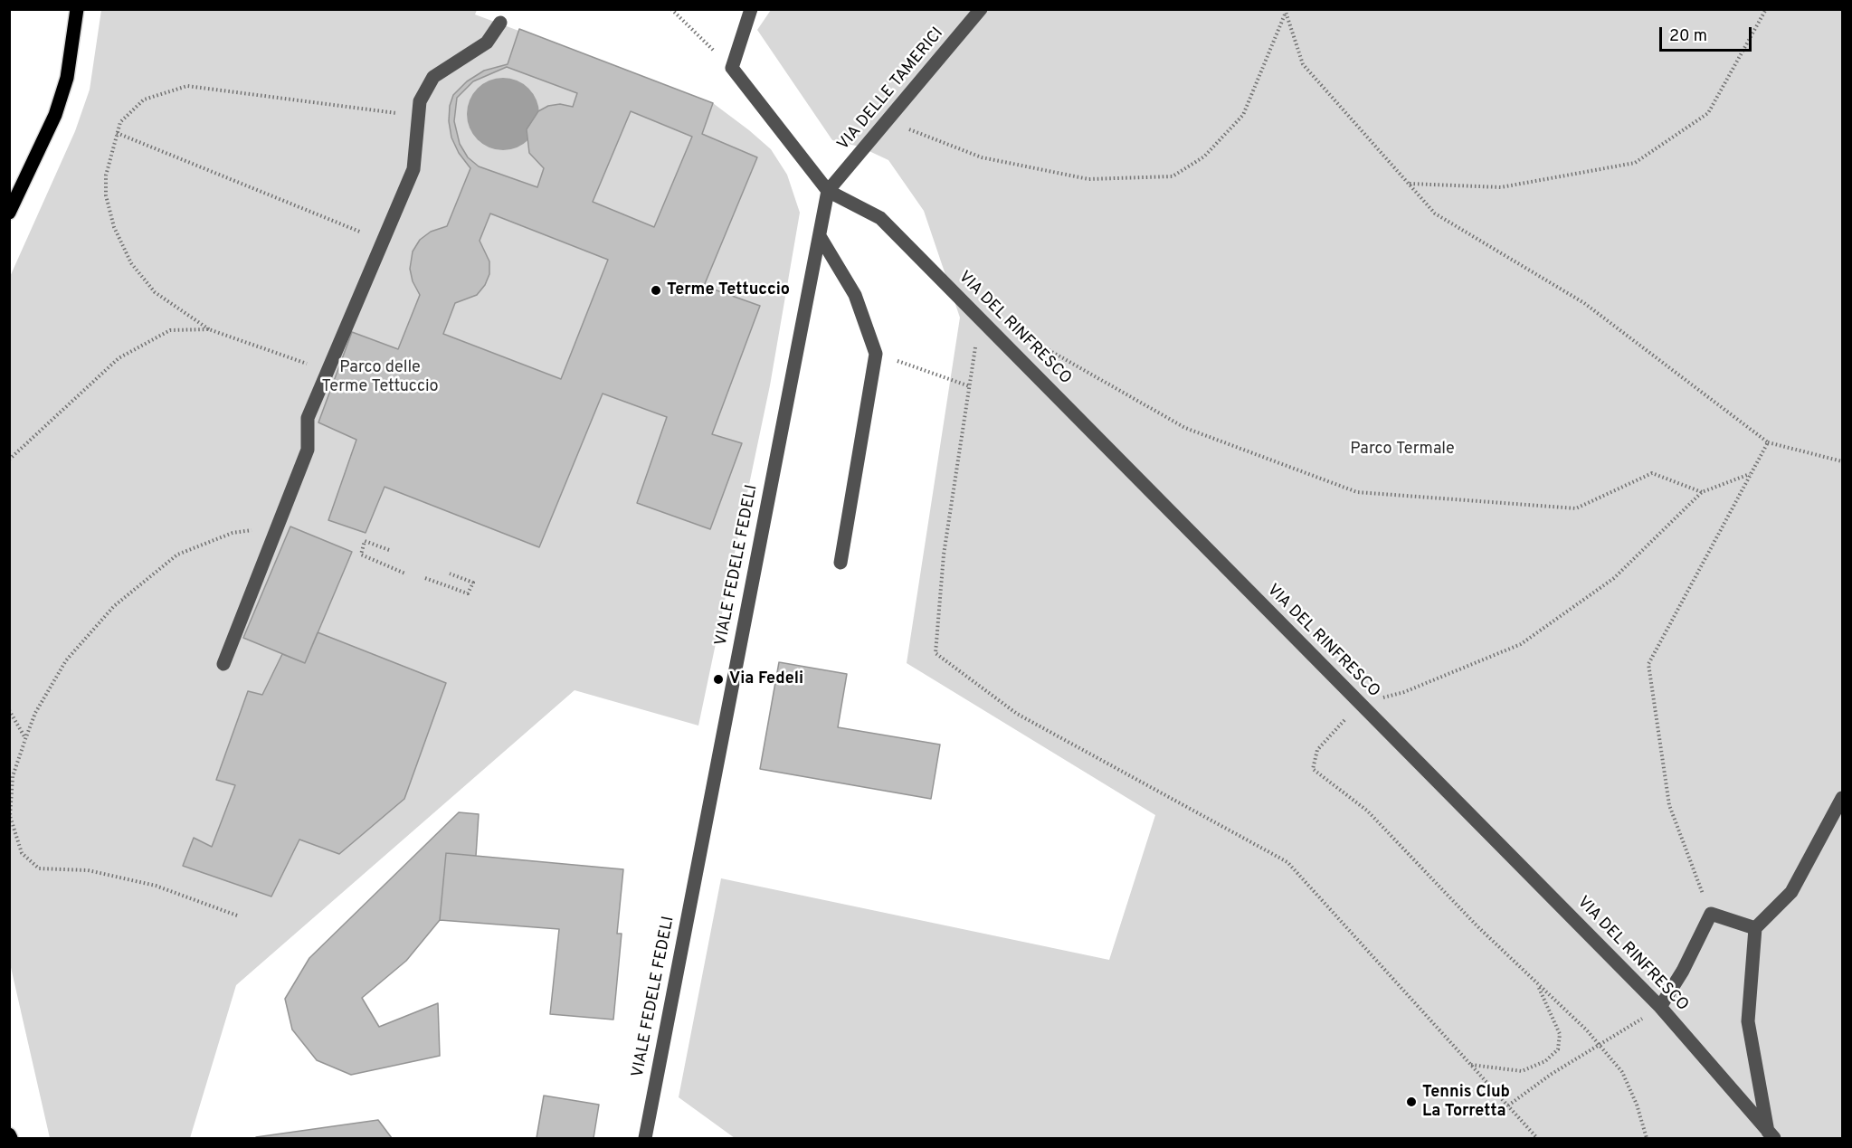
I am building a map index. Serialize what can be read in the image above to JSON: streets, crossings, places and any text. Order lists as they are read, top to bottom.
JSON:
{
  "streets": {
    "street": ["VIA DELLE TAMERICI", "VIA DEL RINFRESCO", "VIALE FEDELE FEDELI"]
  },
  "crossings": [
    ["VIA DELLE TAMERICI", "VIA DEL RINFRESCO"],
    ["VIA DELLE TAMERICI", "VIALE FEDELE FEDELI"],
    ["VIA DEL RINFRESCO", "VIALE FEDELE FEDELI"]
  ],
  "parks": ["Parco delle Terme Tettuccio", "Parco Termale"],
  "places": ["Terme Tettuccio", "Via Fedeli", "Tennis Club La Torretta"],
  "scale_bar": "20 m"
}
